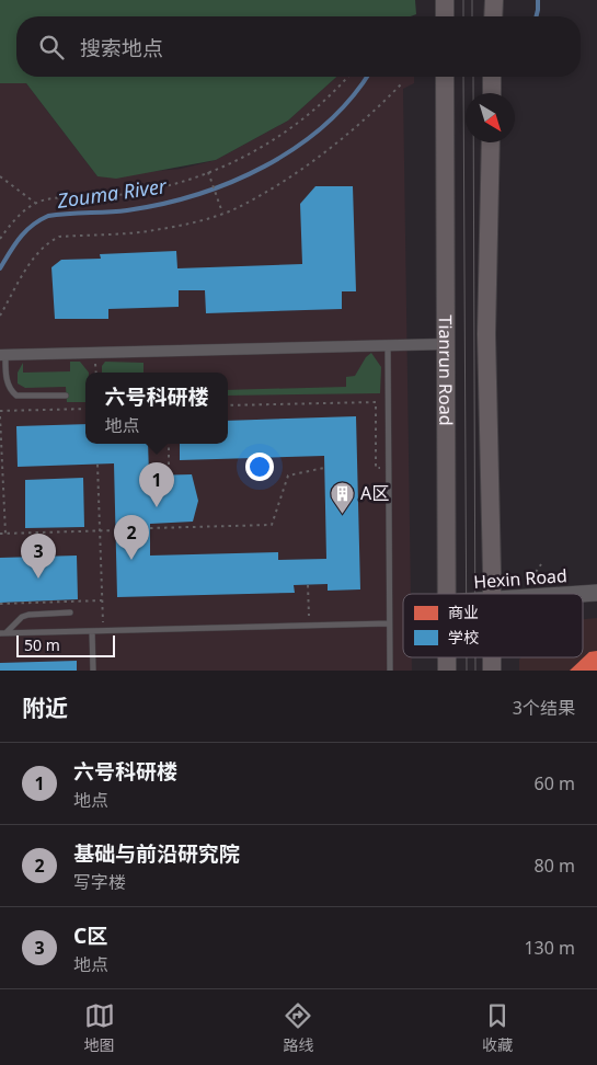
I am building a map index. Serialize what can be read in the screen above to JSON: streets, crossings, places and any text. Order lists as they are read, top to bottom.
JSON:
{
  "streets": {
    "main road": ["Tianrun Road"],
    "street": ["Hexin Road"]
  },
  "water": ["Zouma River"],
  "places": {
    "building": ["A区"]
  },
  "legend": ["商业", "学校"],
  "scale_bar": "50 m",
  "north": "bottom right",
  "page": {
    "search": "搜索地点",
    "popup": ["六号科研楼", "地点"],
    "pins": ["1", "2", "3"],
    "scale": "50 m",
    "heading": ["附近", "3个结果"],
    "list": [
      {
        "mark": "1",
        "name": "六号科研楼",
        "note": "地点",
        "value": "60 m"
      },
      {
        "mark": "2",
        "name": "基础与前沿研究院",
        "note": "写字楼",
        "value": "80 m"
      },
      {
        "mark": "3",
        "name": "C区",
        "note": "地点",
        "value": "130 m"
      }
    ],
    "nav": ["地图", "路线", "收藏"]
  }
}
